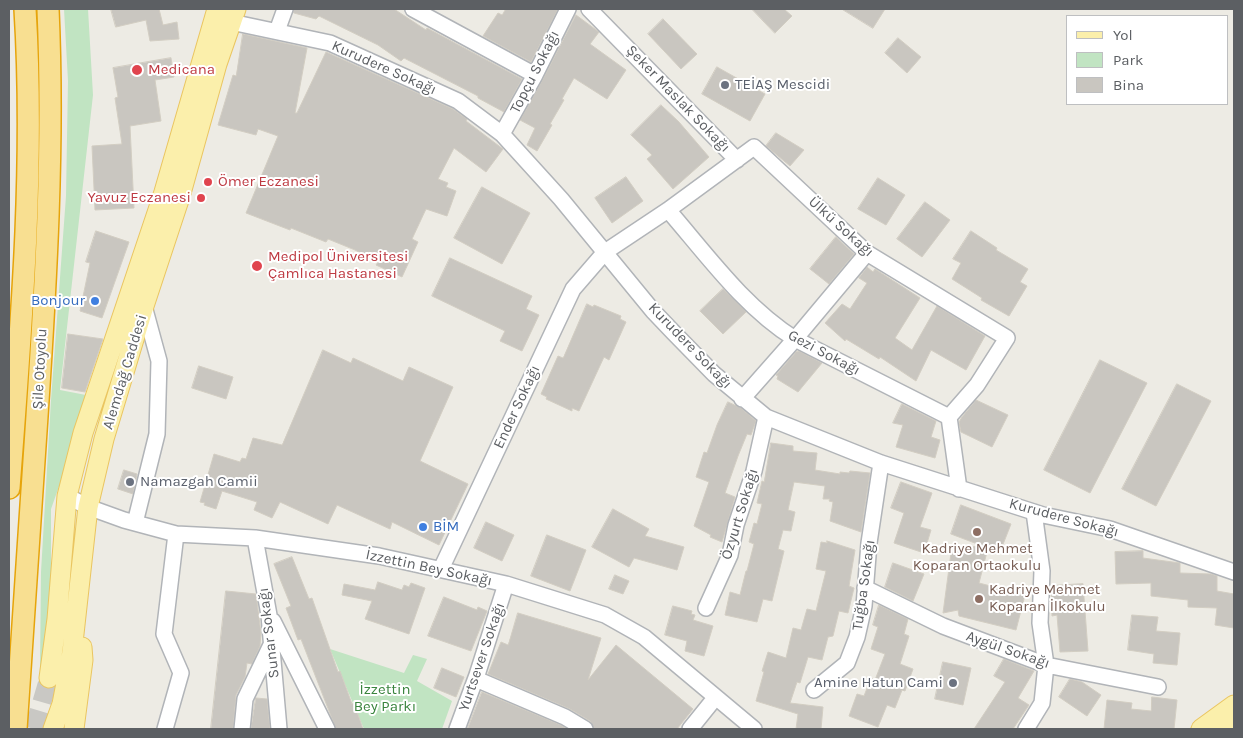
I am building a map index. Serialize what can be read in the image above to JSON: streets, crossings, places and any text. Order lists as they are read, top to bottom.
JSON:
{
  "streets": {
    "highway": ["Şile Otoyolu"],
    "main road": ["Alemdağ Caddesi"],
    "street": [
      "Kurudere Sokağı",
      "Topçu Sokağı",
      "Şeker Maslak Sokağı",
      "Ülkü Sokağı",
      "Gezi Sokağı",
      "Ender Sokağı",
      "Özyurt Sokağı",
      "İzzettin Bey Sokağı",
      "Tuğba Sokağı",
      "Sunar Sokağı",
      "Aygül Sokağı",
      "Yurtsever Sokağı"
    ]
  },
  "crossings": [
    ["Kurudere Sokağı", "Topçu Sokağı"],
    ["Kurudere Sokağı", "Şeker Maslak Sokağı"],
    ["Kurudere Sokağı", "Alemdağ Caddesi"],
    ["Kurudere Sokağı", "Ender Sokağı"],
    ["Kurudere Sokağı", "Özyurt Sokağı"],
    ["Kurudere Sokağı", "Tuğba Sokağı"],
    ["Şeker Maslak Sokağı", "Ülkü Sokağı"],
    ["Şeker Maslak Sokağı", "Gezi Sokağı"],
    ["Şeker Maslak Sokağı", "Ender Sokağı"],
    ["Ülkü Sokağı", "Gezi Sokağı"],
    ["Alemdağ Caddesi", "İzzettin Bey Sokağı"],
    ["Ender Sokağı", "İzzettin Bey Sokağı"],
    ["İzzettin Bey Sokağı", "Sunar Sokağı"],
    ["İzzettin Bey Sokağı", "Yurtsever Sokağı"],
    ["Tuğba Sokağı", "Aygül Sokağı"]
  ],
  "parks": ["İzzettin Bey Parkı"],
  "places": [
    "Medicana",
    "TEİAŞ Mescidi",
    "Ömer Eczanesi",
    "Yavuz Eczanesi",
    "Medipol Üniversitesi Çamlıca Hastanesi",
    "Bonjour",
    "Namazgah Camii",
    "BİM",
    "Kadriye Mehmet Koparan Ortaokulu",
    "Kadriye Mehmet Koparan İlkokulu",
    "Amine Hatun Cami"
  ],
  "legend": ["Yol", "Park", "Bina"]
}
